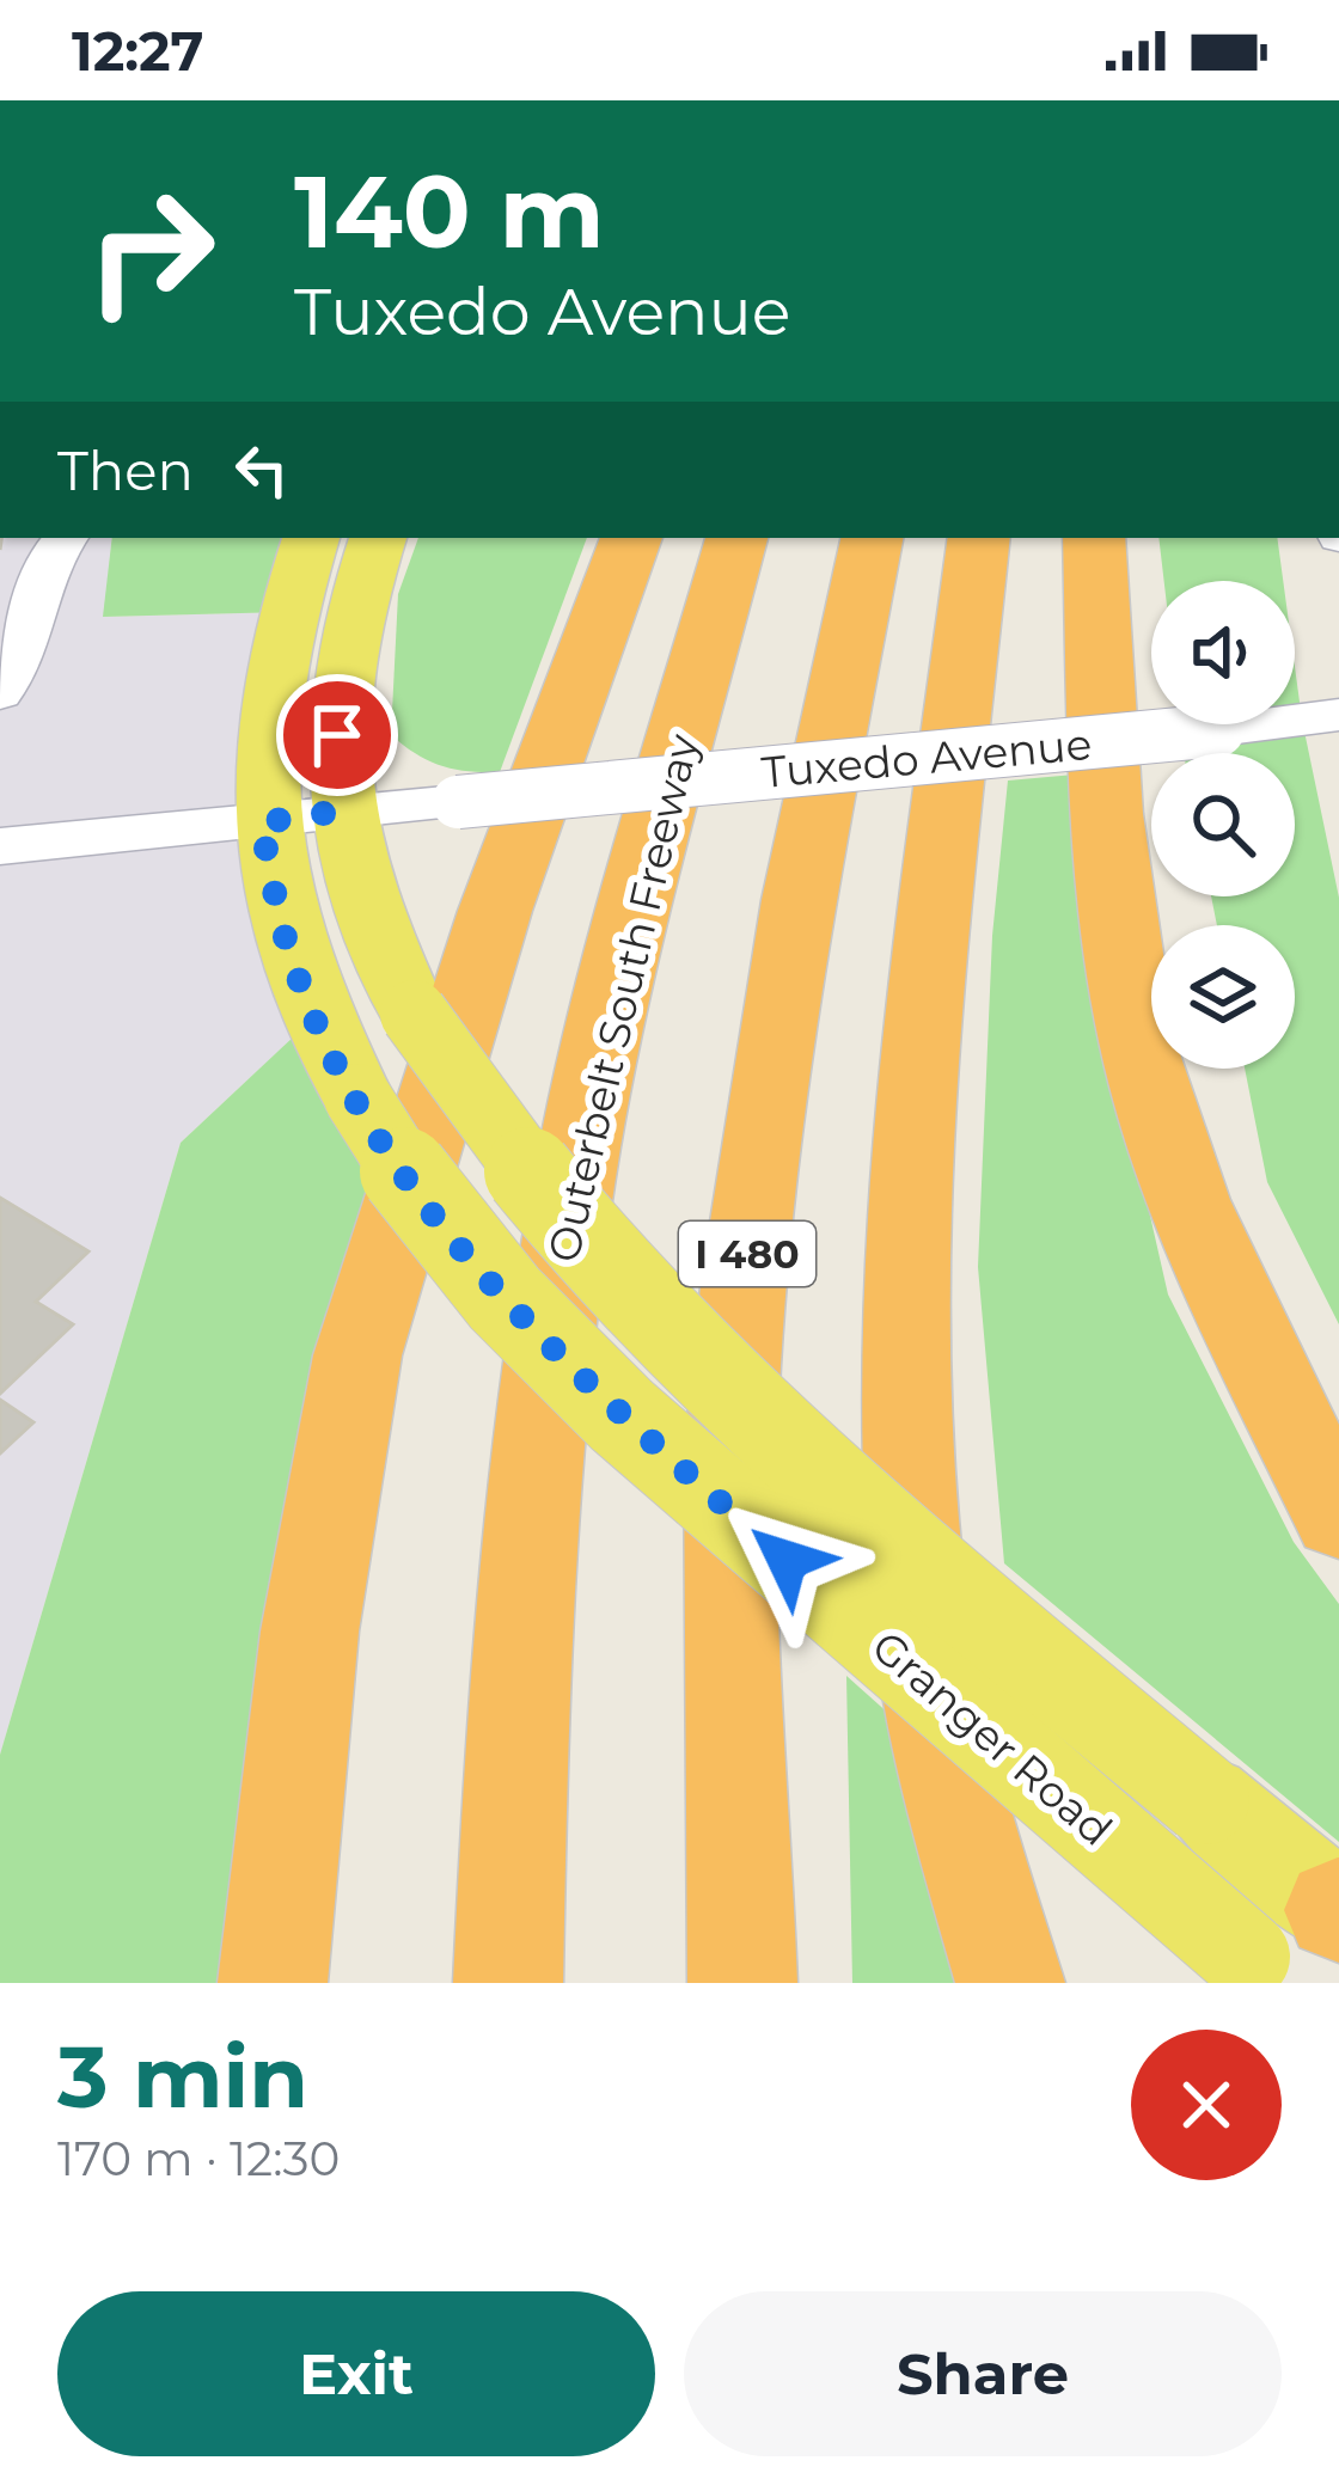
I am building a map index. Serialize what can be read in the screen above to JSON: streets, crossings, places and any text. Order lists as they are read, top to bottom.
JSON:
{
  "streets": {
    "highway": ["Outerbelt South Freeway", "I 480"],
    "main road": ["Granger Road"],
    "street": ["Tuxedo Avenue"]
  },
  "crossings": [
    ["Tuxedo Avenue", "Granger Road"]
  ],
  "page": {
    "status": "12:27",
    "turn": ["140 m", "Tuxedo Avenue"],
    "then": "Then",
    "heading": ["3 min", "170 m · 12:30"],
    "buttons": ["Exit", "Share"]
  }
}
